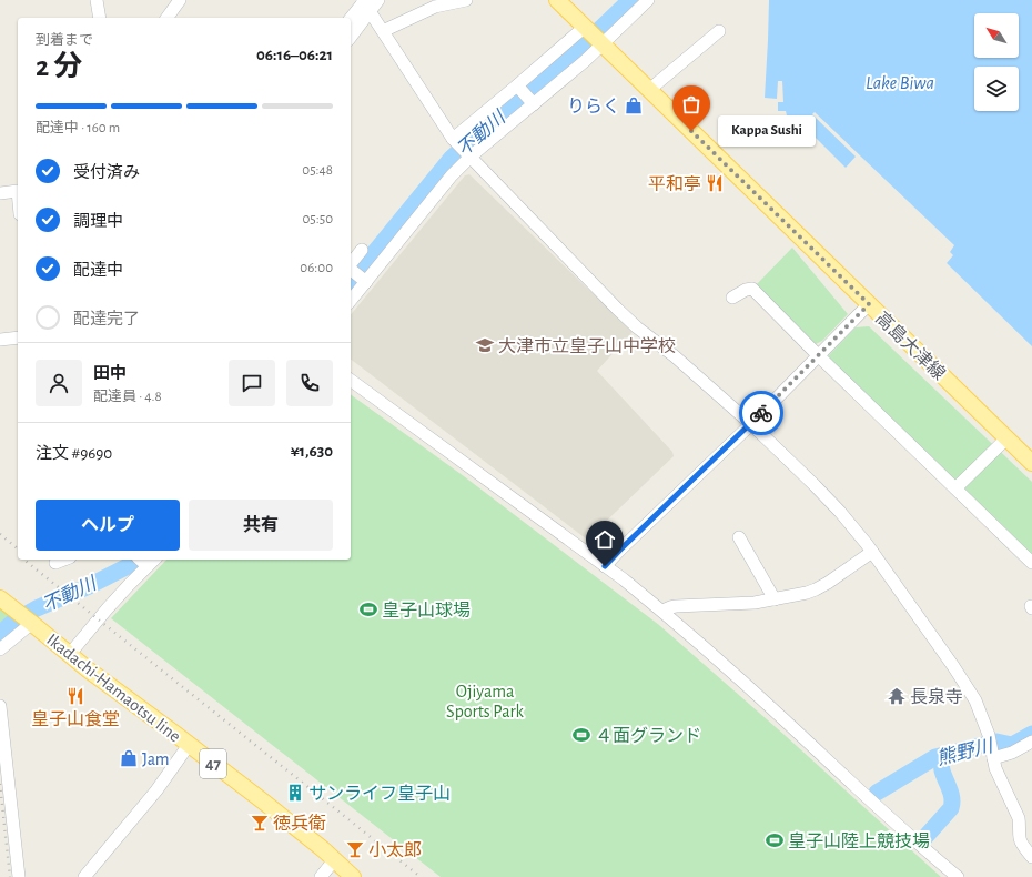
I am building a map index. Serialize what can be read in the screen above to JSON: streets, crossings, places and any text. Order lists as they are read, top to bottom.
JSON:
{
  "streets": {
    "main road": ["高島大津線", "Ikadachi-Hamaotsu line", "47"]
  },
  "water": ["Lake Biwa", "不動川", "熊野川"],
  "parks": ["Ojiyama Sports Park"],
  "places": {
    "shop": ["りらく", "Jam"],
    "other": ["Kappa Sushi"],
    "restaurant": ["平和亭", "皇子山食堂"],
    "school or university": ["大津市立皇子山中学校"],
    "sports": ["皇子山球場", "４面グランド", "皇子山陸上競技場"],
    "temple": ["長泉寺"],
    "building": ["サンライフ皇子山"],
    "bar": ["徳兵衛", "小太郎"]
  },
  "north": "top left",
  "page": {
    "heading": ["2 分", "到着まで", "06:16–06:21"],
    "panel": [
      "田中",
      "配達員 · 4.8",
      "注文 #9690",
      "¥1,630"
    ],
    "bar": "配達中 · 160 m",
    "bubble": "Kappa Sushi",
    "list": [
      ["受付済み", "05:48"],
      ["調理中", "05:50"],
      ["配達中", "06:00"],
      "配達完了"
    ],
    "buttons": ["ヘルプ", "共有"]
  }
}
